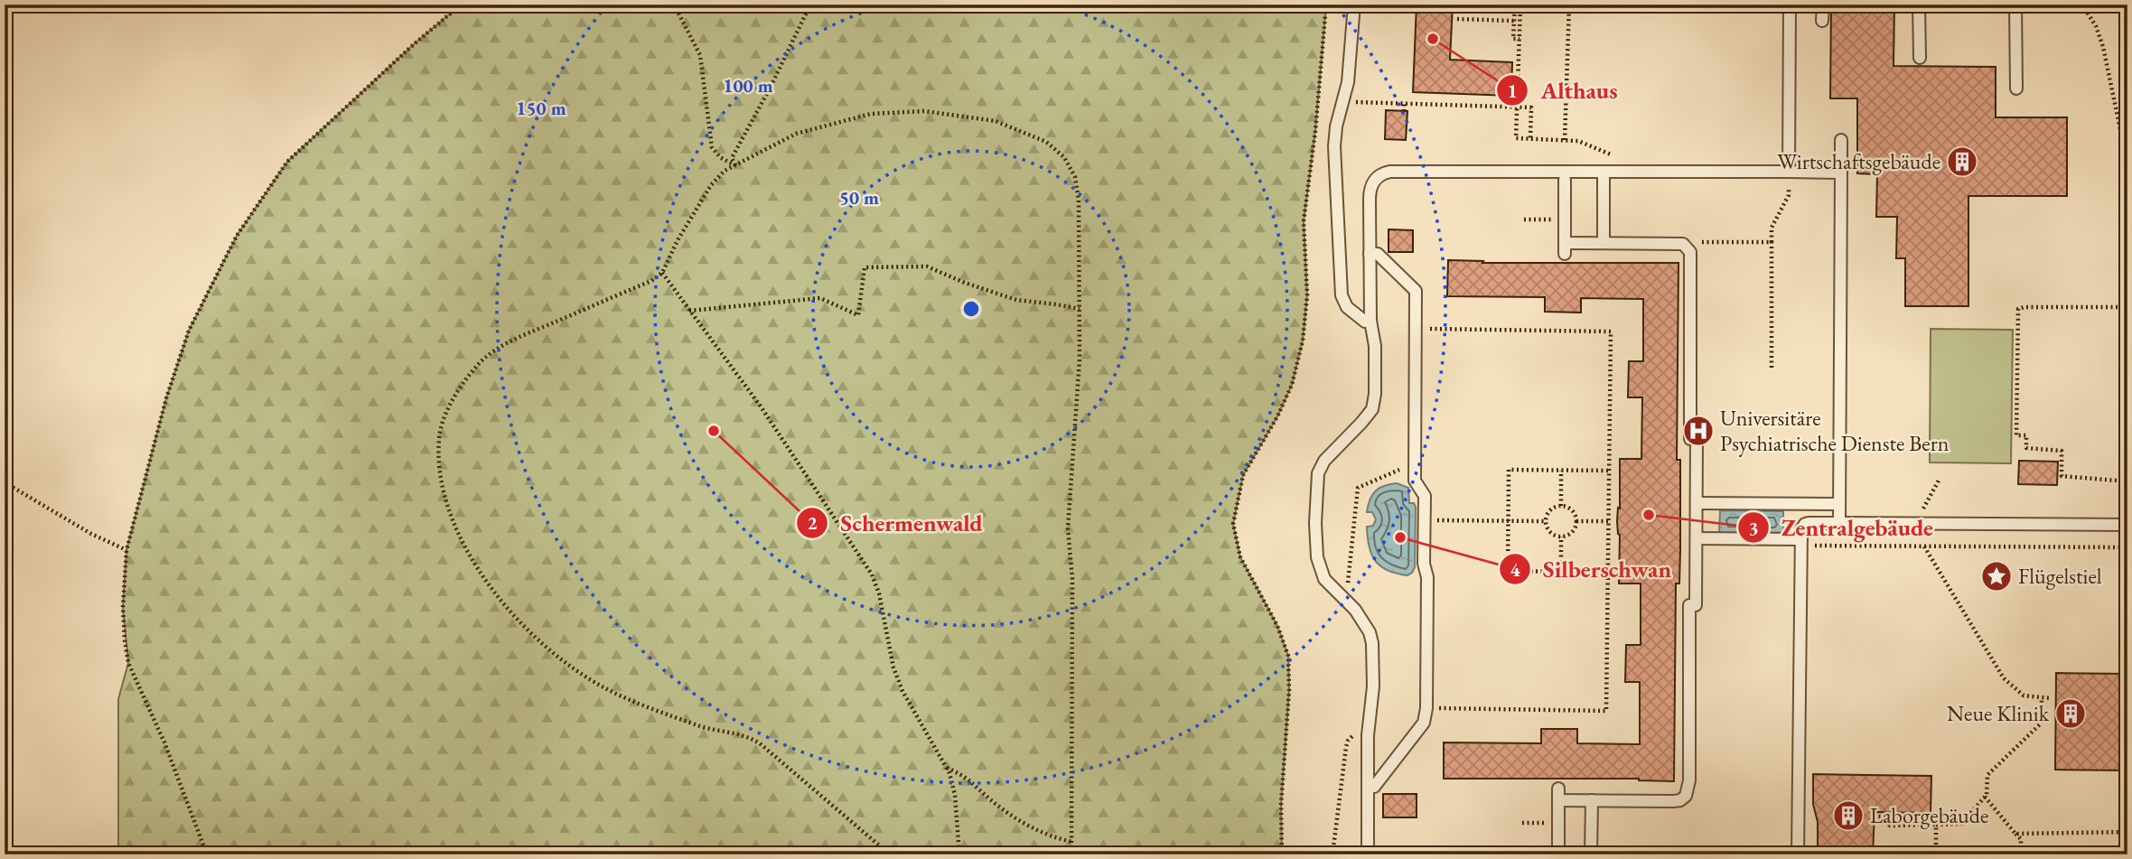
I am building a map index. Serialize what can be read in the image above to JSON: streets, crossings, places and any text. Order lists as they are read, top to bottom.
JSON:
{
  "places": {
    "other": [
      "Althaus",
      "Schermenwald",
      "Zentralgebäude",
      "Silberschwan"
    ],
    "building": ["Wirtschaftsgebäude", "Neue Klinik", "Laborgebäude"],
    "hospital": ["Universitäre Psychiatrische Dienste Bern"],
    "place": ["Flügelstiel"]
  },
  "rings": ["100 m", "150 m", "50 m"]
}
